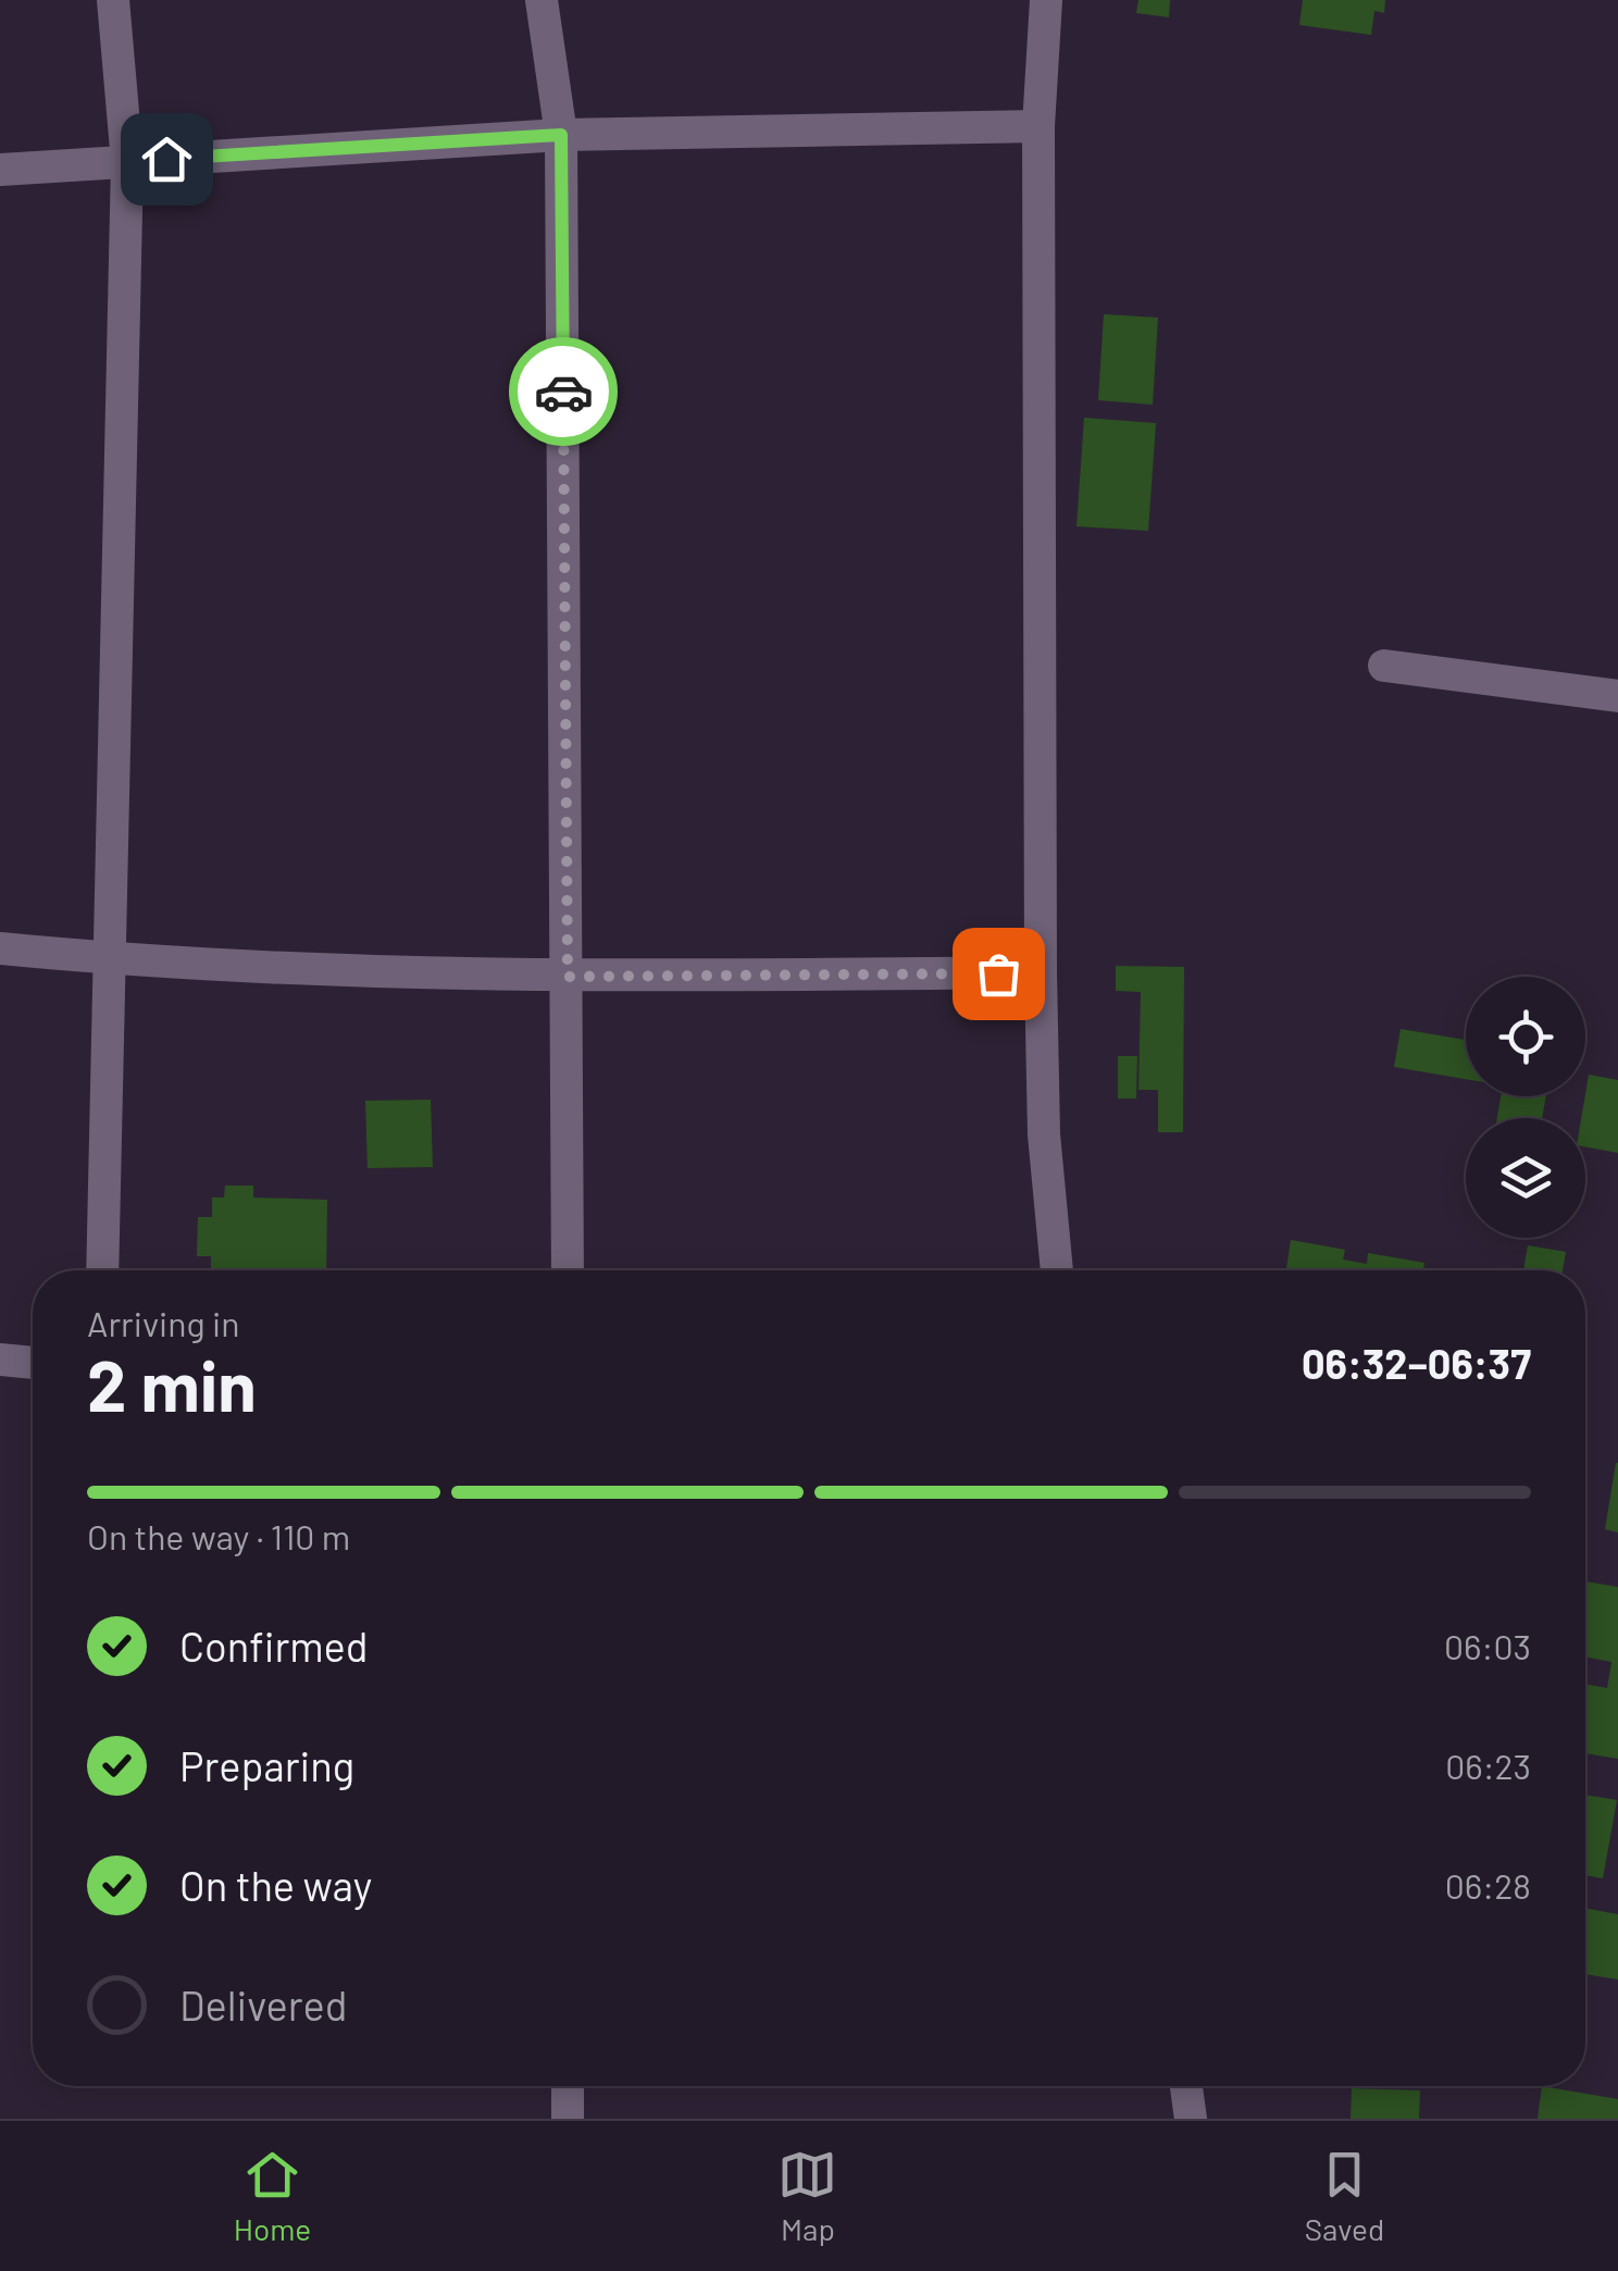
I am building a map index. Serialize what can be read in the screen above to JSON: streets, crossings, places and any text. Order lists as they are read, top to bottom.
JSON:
{
  "page": {
    "heading": ["2 min", "Arriving in", "06:32–06:37"],
    "bar": "On the way · 110 m",
    "list": [
      ["Confirmed", "06:03"],
      ["Preparing", "06:23"],
      ["On the way", "06:28"],
      "Delivered"
    ],
    "tabs": ["Home", "Map", "Saved"]
  }
}
